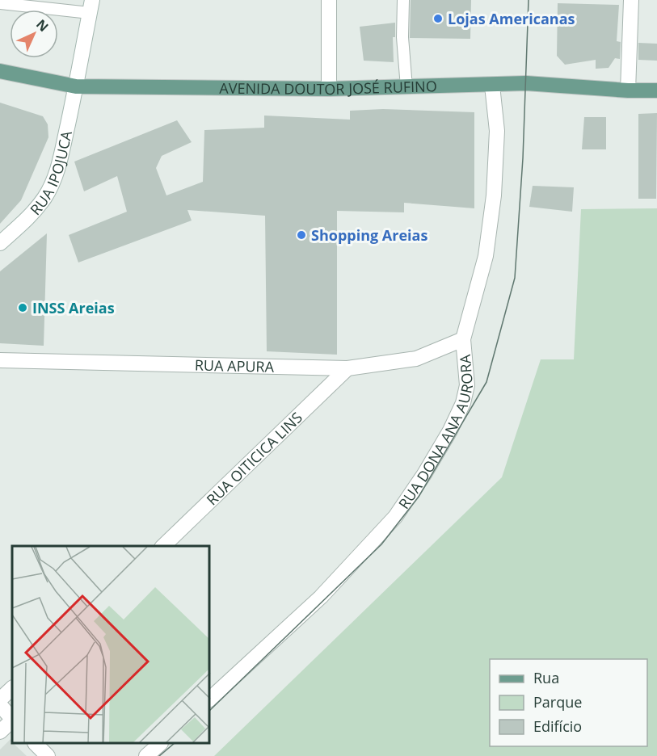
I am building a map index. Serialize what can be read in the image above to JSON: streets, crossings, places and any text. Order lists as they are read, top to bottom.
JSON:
{
  "streets": {
    "main road": ["AVENIDA DOUTOR JOSÉ RUFINO"],
    "street": [
      "RUA IPOJUCA",
      "RUA APURA",
      "RUA DONA ANA AURORA",
      "RUA OITICICA LINS"
    ]
  },
  "crossings": [
    ["AVENIDA DOUTOR JOSÉ RUFINO", "RUA IPOJUCA"],
    ["AVENIDA DOUTOR JOSÉ RUFINO", "RUA DONA ANA AURORA"],
    ["RUA APURA", "RUA DONA ANA AURORA"],
    ["RUA APURA", "RUA OITICICA LINS"]
  ],
  "places": ["Lojas Americanas", "Shopping Areias", "INSS Areias"],
  "legend": ["Rua", "Parque", "Edifício"],
  "north": "top right"
}
